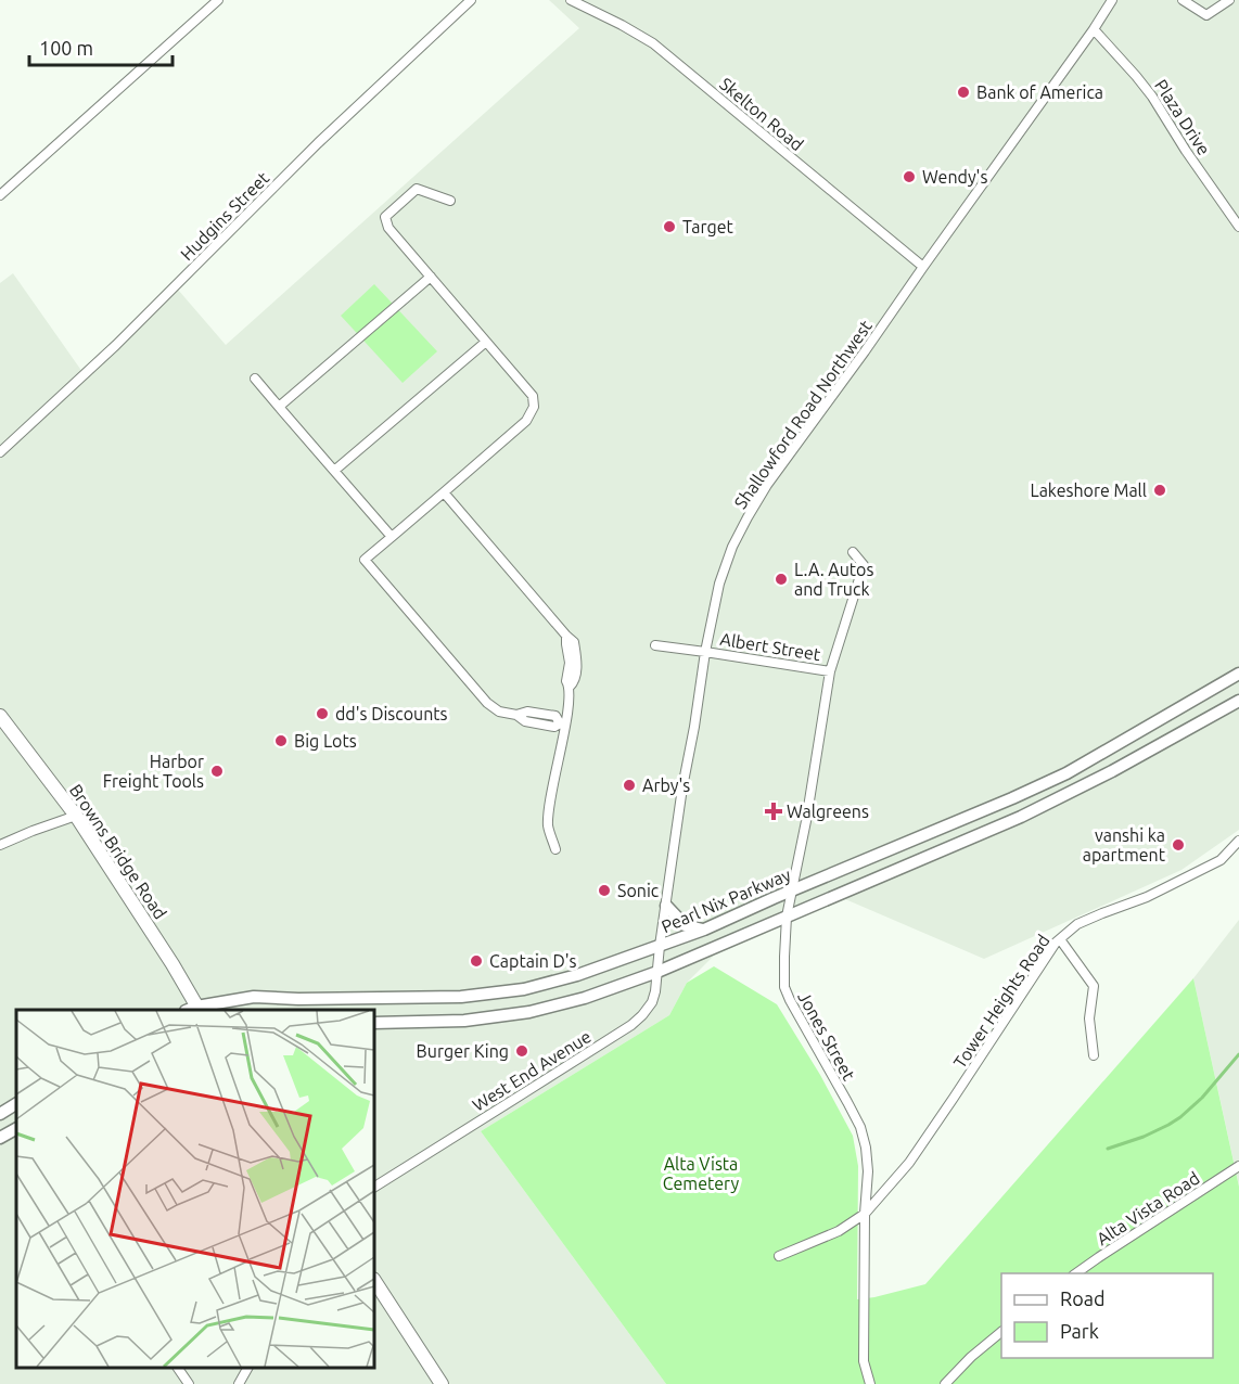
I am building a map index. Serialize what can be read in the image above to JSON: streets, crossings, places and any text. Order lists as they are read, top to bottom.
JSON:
{
  "streets": {
    "main road": ["Browns Bridge Road", "Pearl Nix Parkway"],
    "street": [
      "Skelton Road",
      "Plaza Drive",
      "Hudgins Street",
      "Shallowford Road Northwest",
      "Albert Street",
      "Tower Heights Road",
      "Jones Street",
      "West End Avenue",
      "Alta Vista Road"
    ]
  },
  "crossings": [
    ["Skelton Road", "Shallowford Road Northwest"],
    ["Plaza Drive", "Shallowford Road Northwest"],
    ["Shallowford Road Northwest", "Albert Street"],
    ["Shallowford Road Northwest", "Pearl Nix Parkway"],
    ["Shallowford Road Northwest", "West End Avenue"],
    ["Albert Street", "Jones Street"],
    ["Browns Bridge Road", "Pearl Nix Parkway"],
    ["Pearl Nix Parkway", "Jones Street"],
    ["Pearl Nix Parkway", "West End Avenue"],
    ["Tower Heights Road", "Jones Street"]
  ],
  "parks": ["Alta Vista Cemetery"],
  "places": {
    "other": [
      "Bank of America",
      "Wendy's",
      "Target",
      "Lakeshore Mall",
      "L.A. Autos and Truck",
      "dd's Discounts",
      "Big Lots",
      "Harbor Freight Tools",
      "Arby's",
      "vanshi ka apartment",
      "Sonic",
      "Captain D's",
      "Burger King"
    ],
    "health": ["Walgreens"]
  },
  "legend": ["Road", "Park"],
  "scale_bar": "100 m"
}
